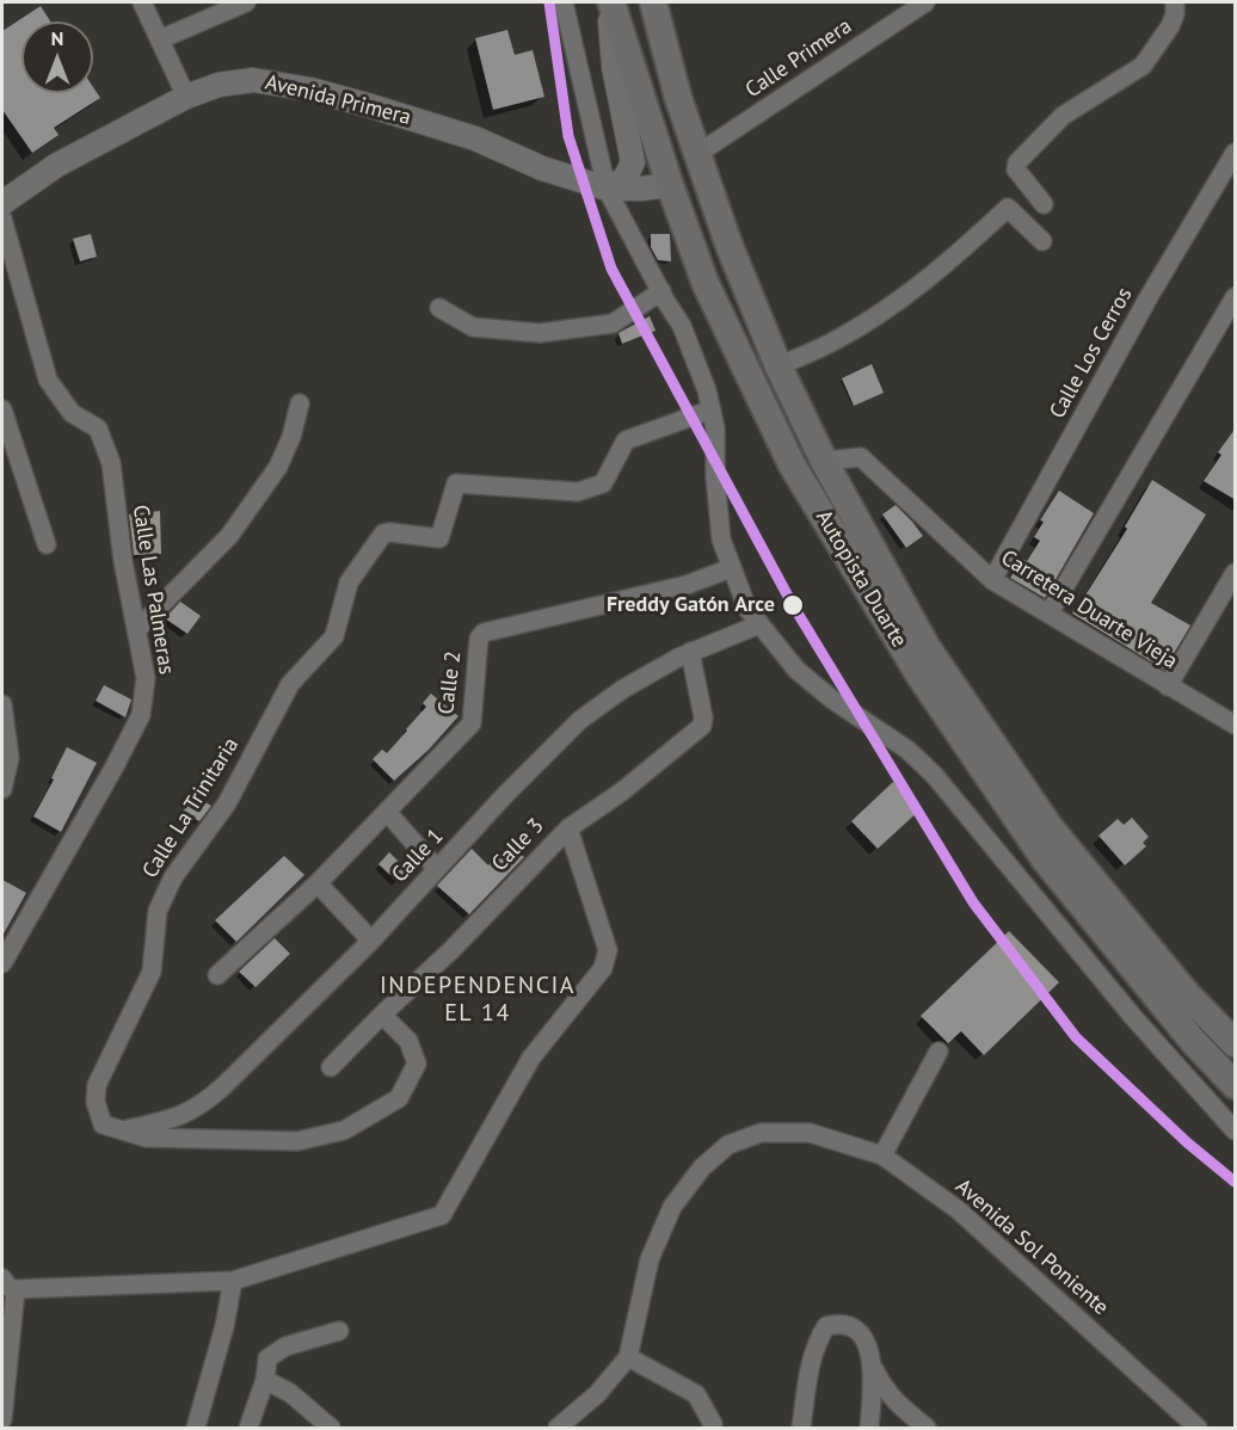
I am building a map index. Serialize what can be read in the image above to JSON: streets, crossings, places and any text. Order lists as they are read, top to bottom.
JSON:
{
  "streets": {
    "highway": ["Autopista Duarte"],
    "main road": ["Avenida Primera"],
    "street": [
      "Calle Primera",
      "Calle Los Cerros",
      "Calle Las Palmeras",
      "Carretera Duarte Vieja",
      "Calle 2",
      "Calle La Trinitaria",
      "Calle 3",
      "Calle 1",
      "Avenida Sol Poniente"
    ]
  },
  "crossings": [
    ["Calle Primera", "Autopista Duarte"],
    ["Avenida Primera", "Autopista Duarte"],
    ["Calle Los Cerros", "Carretera Duarte Vieja"],
    ["Autopista Duarte", "Carretera Duarte Vieja"],
    ["Calle La Trinitaria", "Calle 3"],
    ["Calle La Trinitaria", "Calle 1"],
    ["Calle 3", "Calle 1"]
  ],
  "districts": ["INDEPENDENCIA EL 14"],
  "places": ["Freddy Gatón Arce"],
  "north": "top"
}
